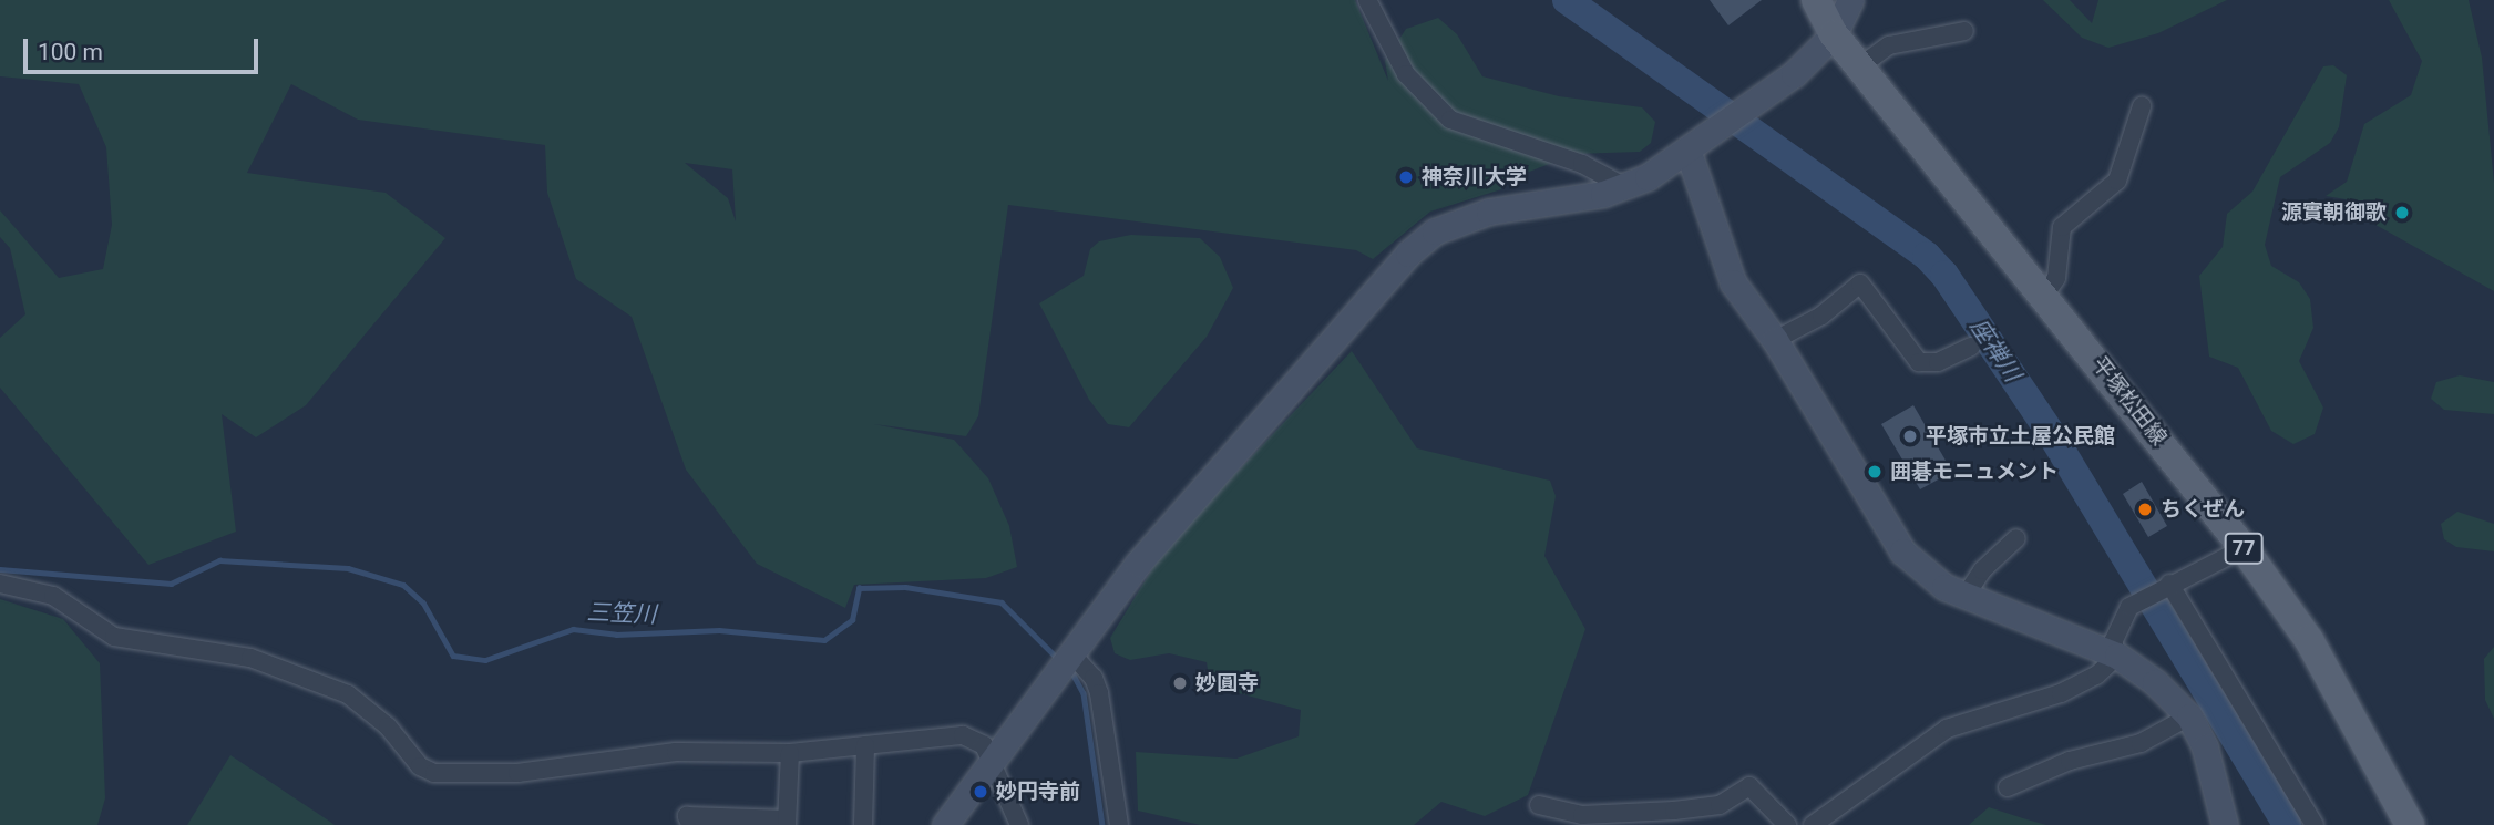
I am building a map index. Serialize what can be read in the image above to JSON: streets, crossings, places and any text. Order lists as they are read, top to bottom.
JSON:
{
  "streets": {
    "main road": ["平塚松田線", "77"]
  },
  "water": ["座禅川", "三笠川"],
  "places": [
    "神奈川大学",
    "源實朝御歌",
    "平塚市立土屋公民館",
    "囲碁モニュメント",
    "ちくぜん",
    "妙圓寺",
    "妙円寺前"
  ],
  "scale_bar": "100 m"
}
